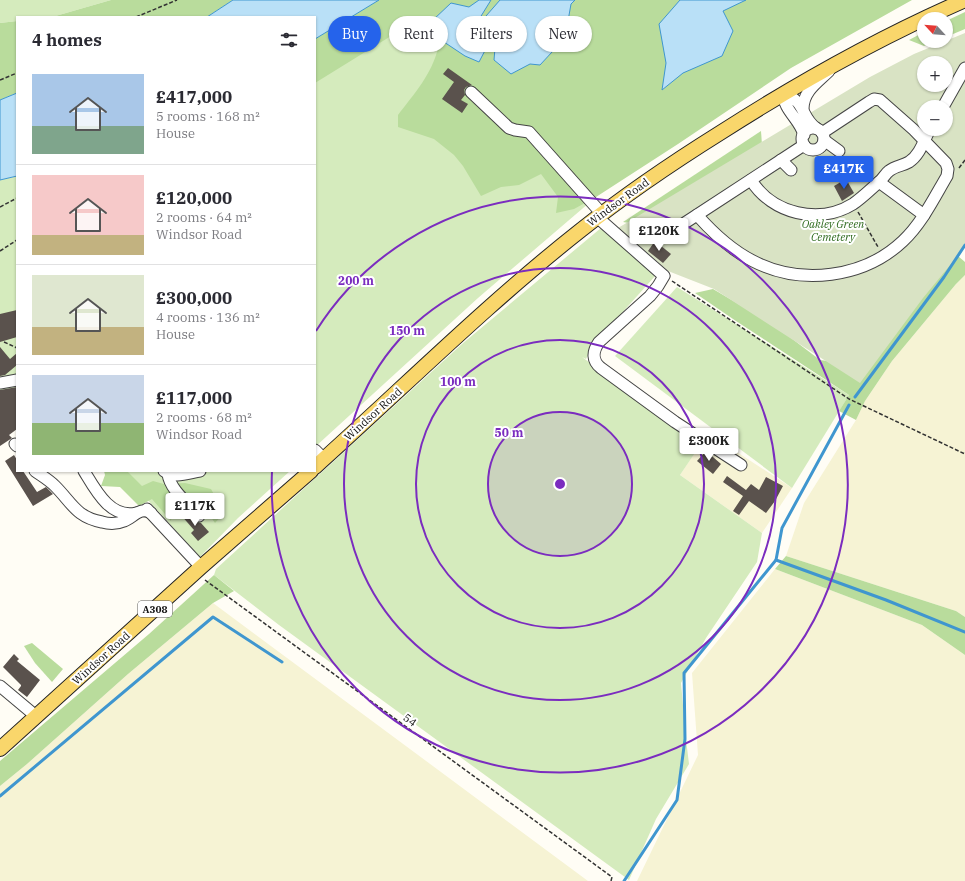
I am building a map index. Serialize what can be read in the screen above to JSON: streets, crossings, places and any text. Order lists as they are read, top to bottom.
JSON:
{
  "streets": {
    "main road": ["Windsor Road", "A308"],
    "path": ["54"]
  },
  "crossings": [
    ["Windsor Road", "54"]
  ],
  "parks": ["Oakley Green Cemetery"],
  "north": "top left",
  "page": {
    "map_buttons": ["+", "−"],
    "chip": [
      "Buy",
      "Rent",
      "Filters",
      "New"
    ],
    "heading": "4 homes",
    "list": [
      {
        "name": "£417,000",
        "note": "5 rooms · 168 m² · House"
      },
      {
        "name": "£120,000",
        "note": "2 rooms · 64 m² · Windsor Road"
      },
      {
        "name": "£300,000",
        "note": "4 rooms · 136 m² · House"
      },
      {
        "name": "£117,000",
        "note": "2 rooms · 68 m² · Windsor Road"
      }
    ],
    "price": [
      "£417K",
      "£120K",
      "£300K",
      "£117K"
    ]
  },
  "rings": [
    "200 m",
    "150 m",
    "100 m",
    "50 m"
  ]
}
